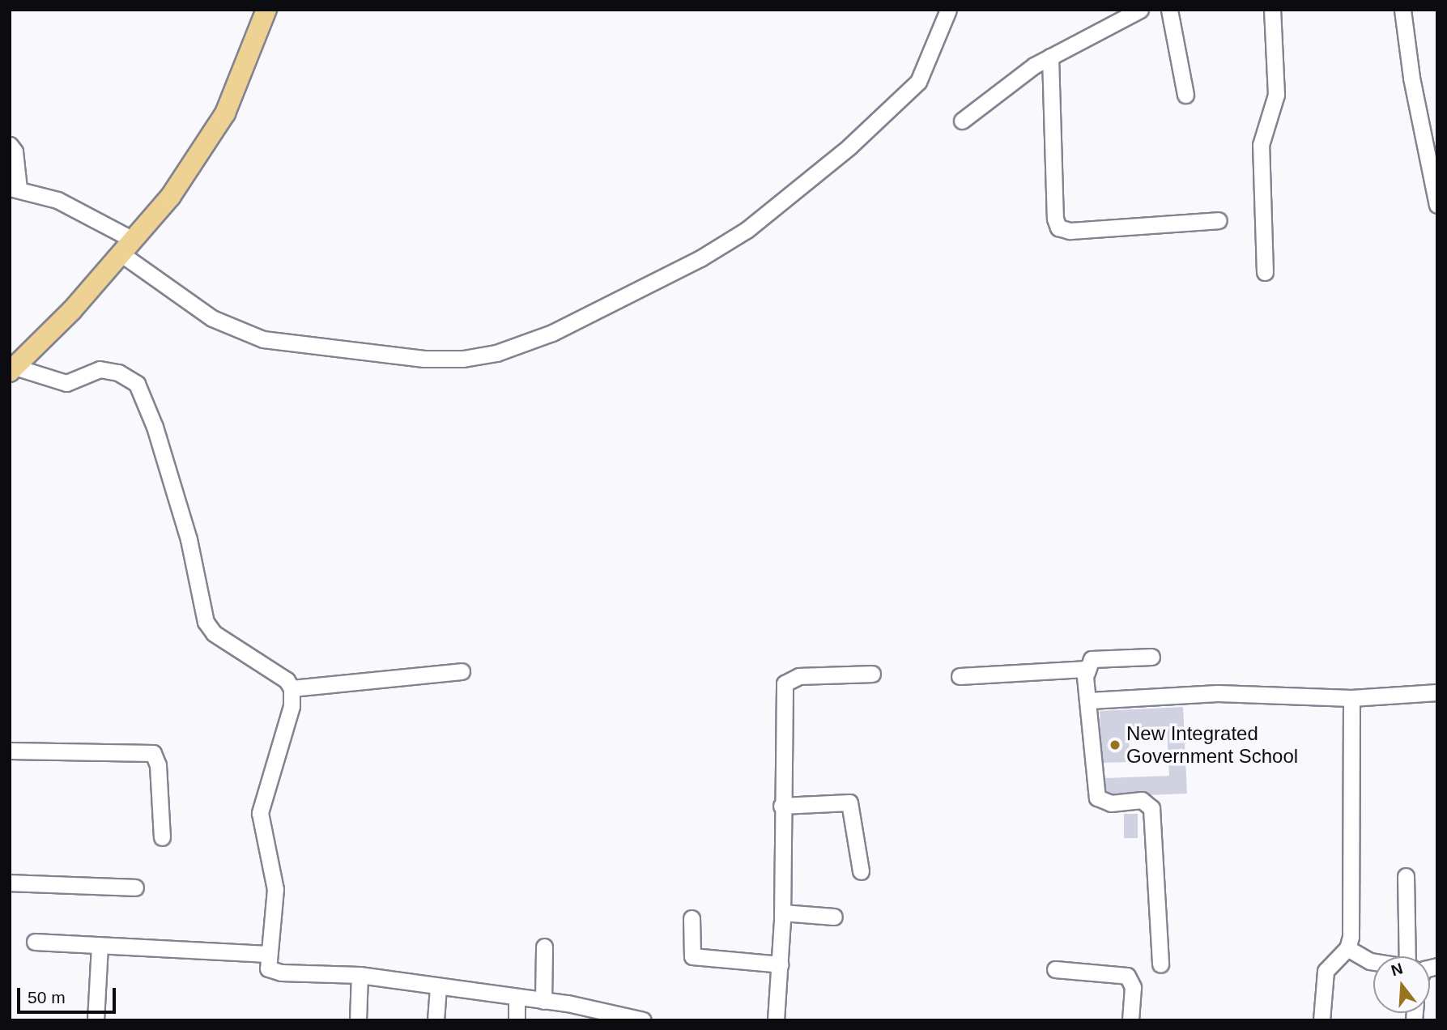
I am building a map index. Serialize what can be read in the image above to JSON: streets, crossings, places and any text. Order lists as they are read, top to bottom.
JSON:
{
  "places": ["New Integrated Government School"],
  "scale_bar": "50 m",
  "north": "top"
}
